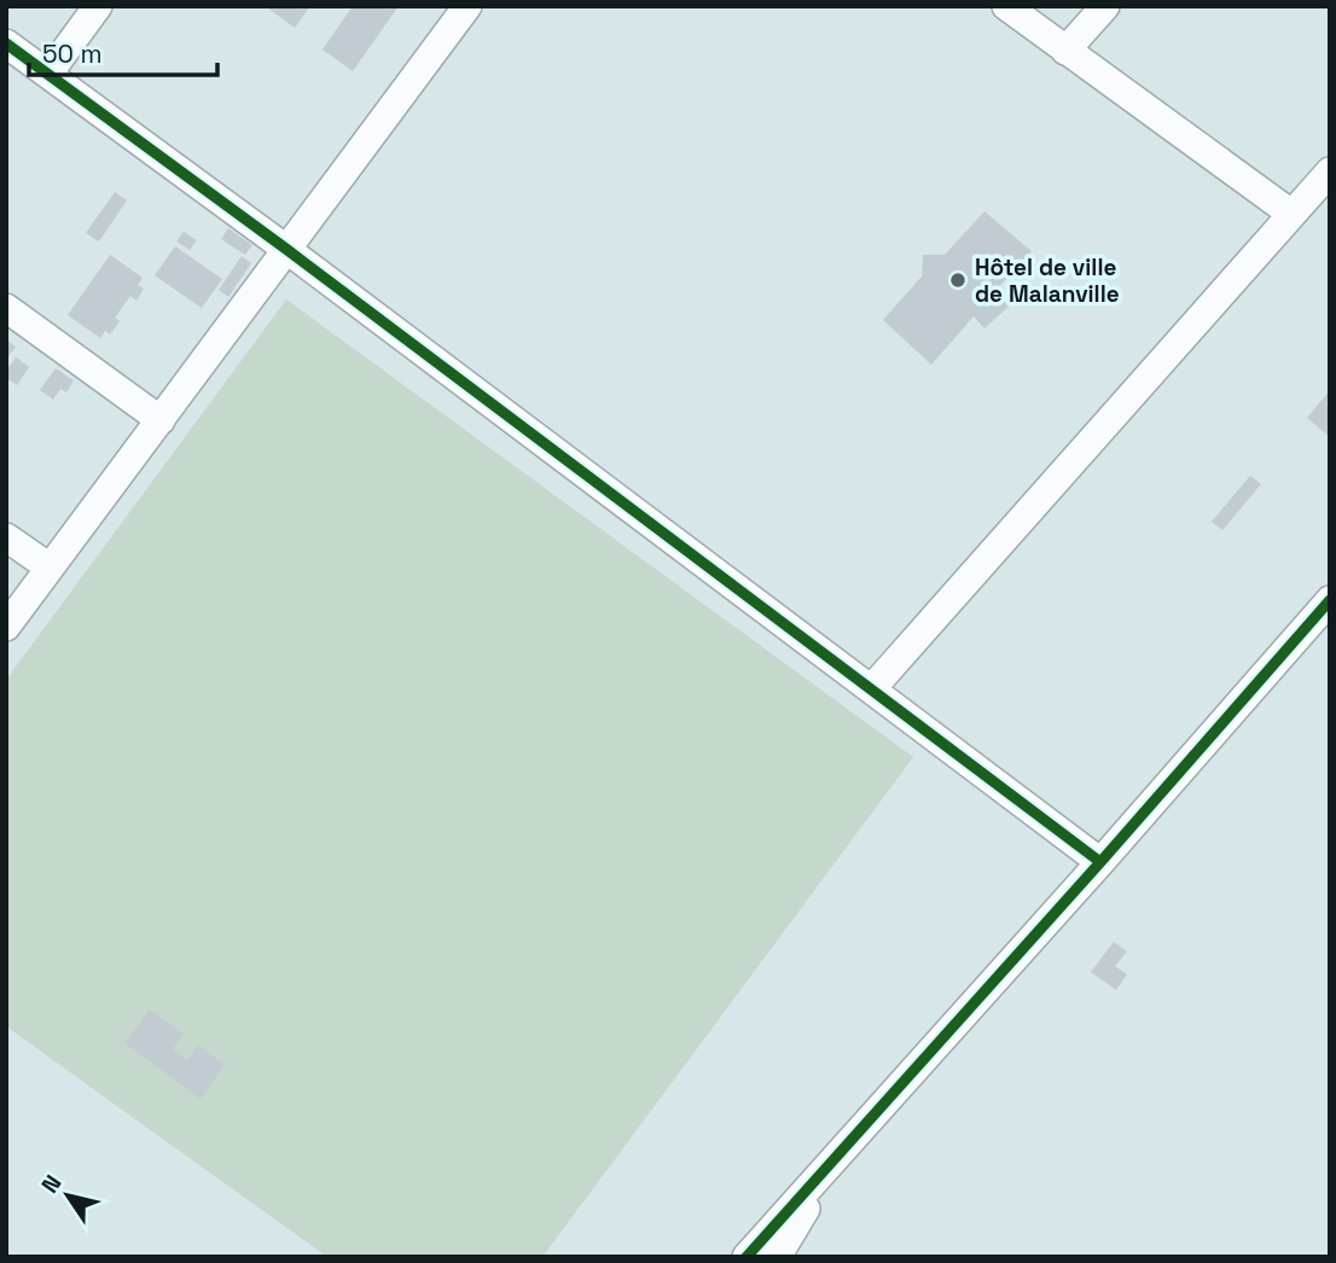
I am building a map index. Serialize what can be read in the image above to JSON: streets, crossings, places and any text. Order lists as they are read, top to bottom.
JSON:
{
  "places": ["Hôtel de ville de Malanville"],
  "scale_bar": "50 m",
  "north": "top left"
}
